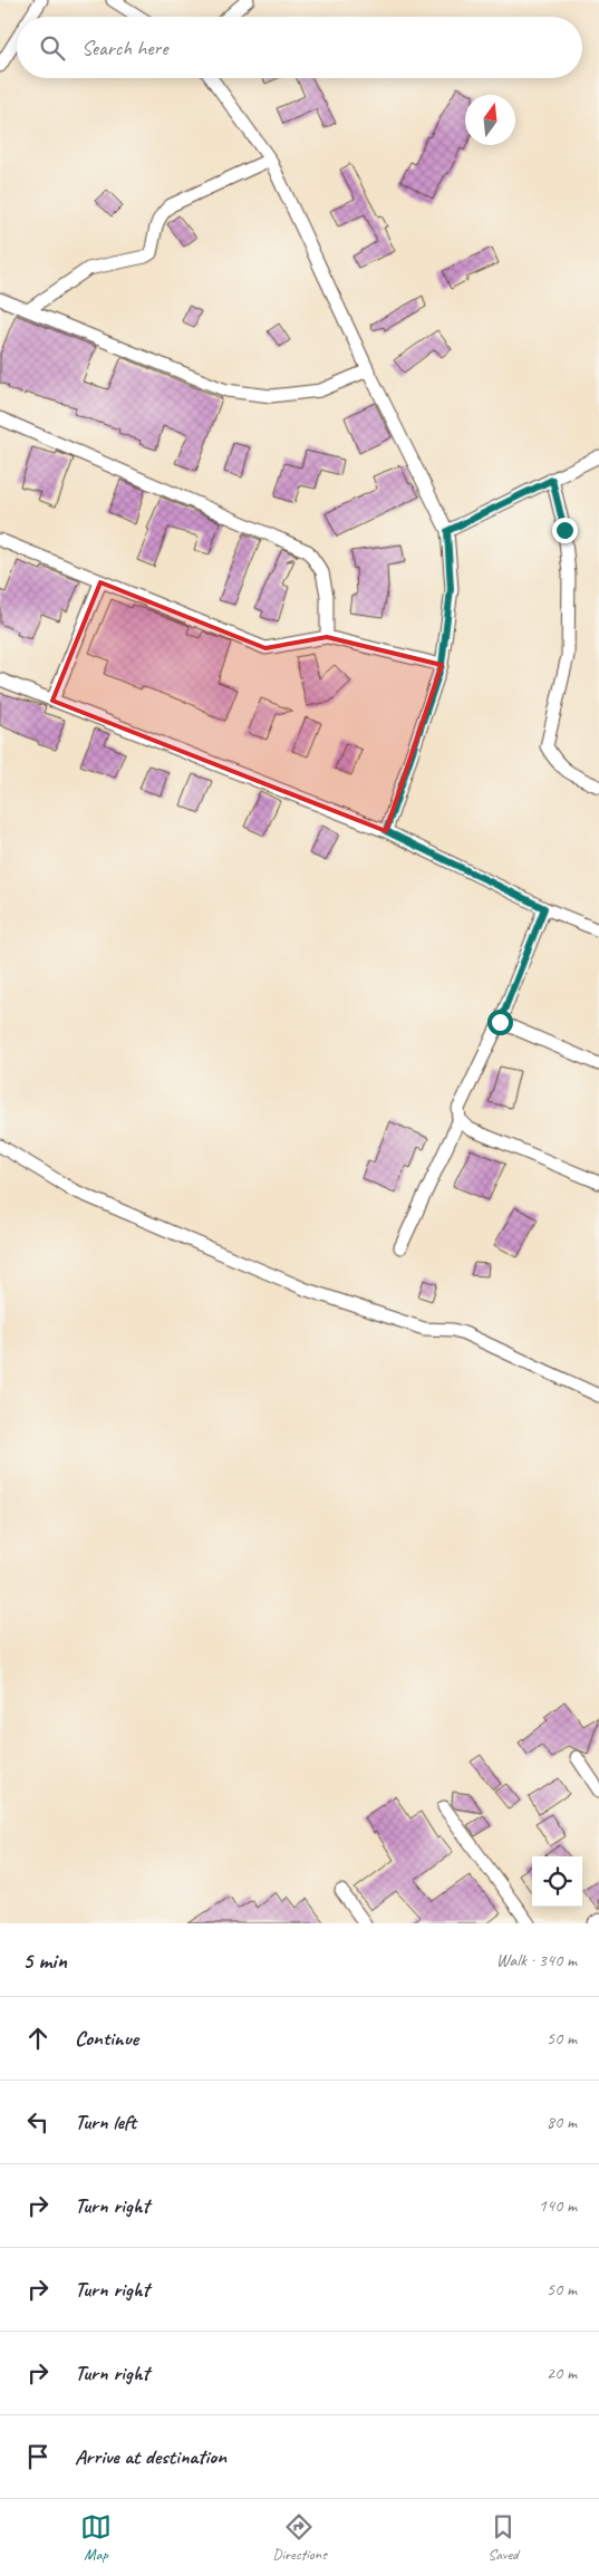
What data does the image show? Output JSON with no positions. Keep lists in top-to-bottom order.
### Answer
{
  "north": "top",
  "page": {
    "search": "Search here",
    "heading": ["5 min", "Walk · 340 m"],
    "list": [
      ["Continue", "50 m"],
      ["Turn left", "80 m"],
      ["Turn right", "140 m"],
      ["Turn right", "50 m"],
      ["Turn right", "20 m"],
      "Arrive at destination"
    ],
    "nav": ["Map", "Directions", "Saved"]
  }
}
